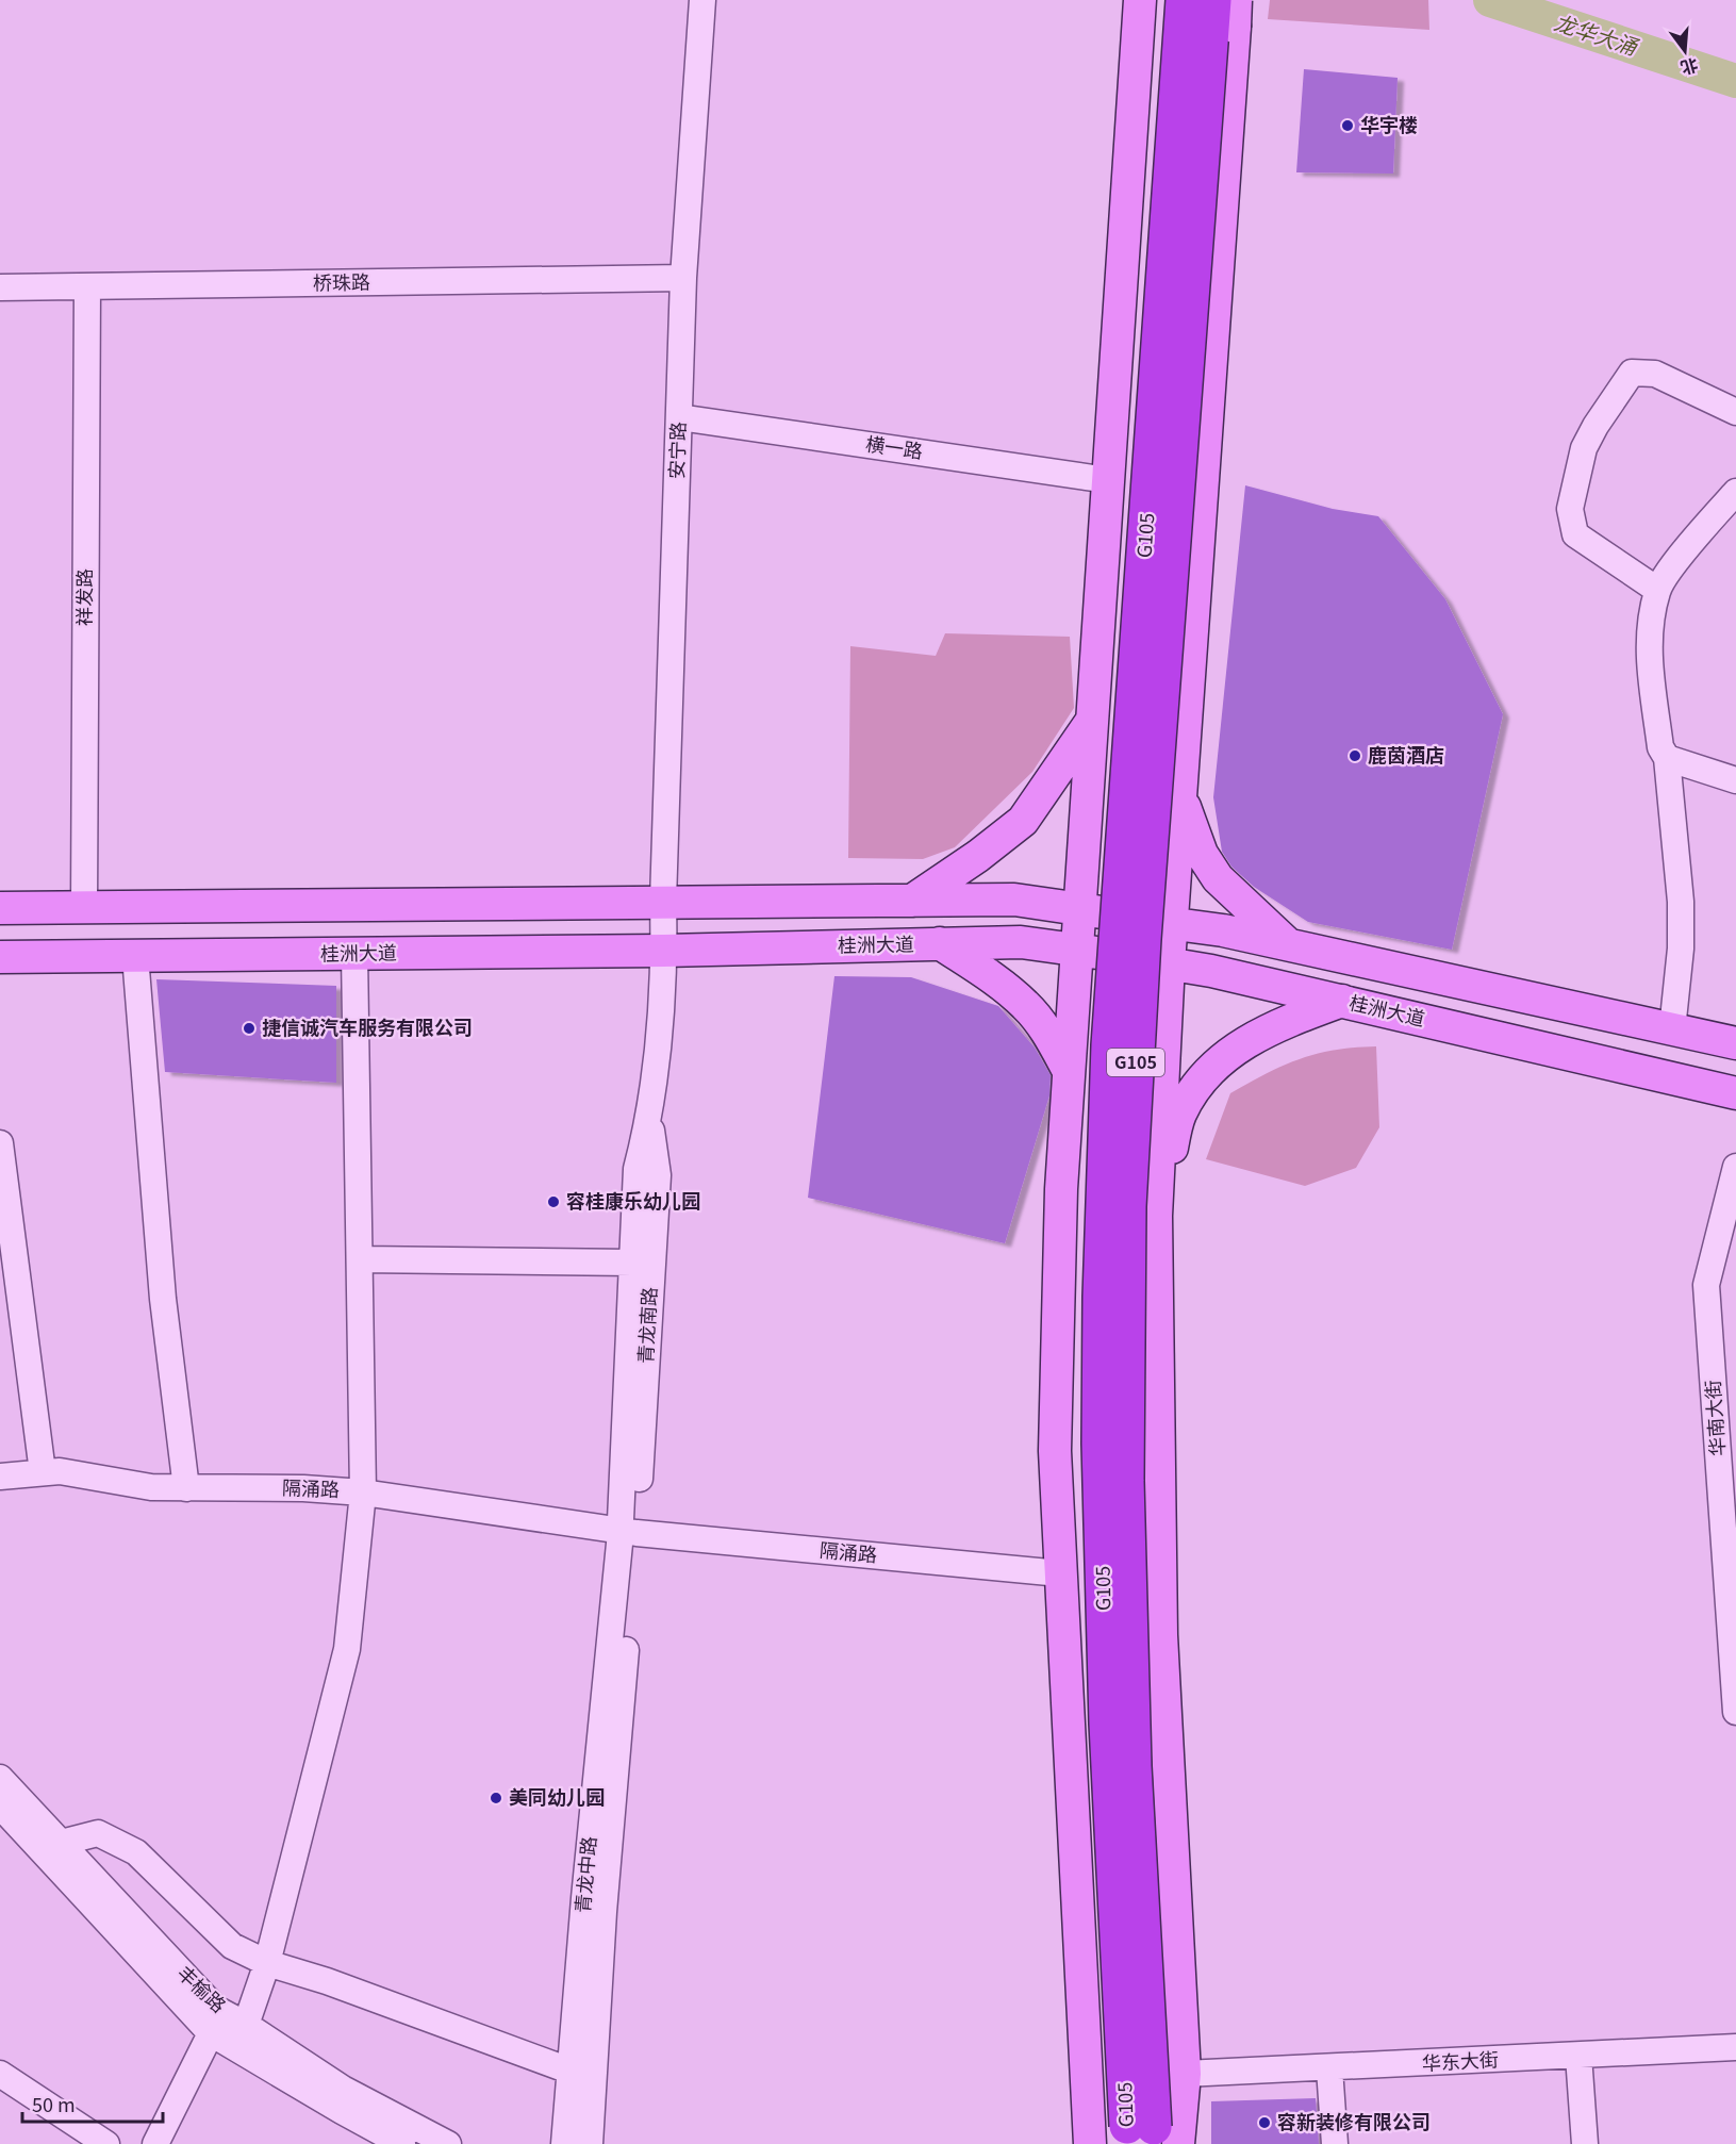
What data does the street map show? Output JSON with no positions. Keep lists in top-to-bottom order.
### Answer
{
  "streets": {
    "highway": ["G105"],
    "main road": ["桂洲大道"],
    "street": [
      "桥珠路",
      "横一路",
      "安宁路",
      "祥发路",
      "青龙南路",
      "华南大街",
      "隔涌路",
      "青龙中路",
      "丰榆路",
      "华东大街"
    ]
  },
  "crossings": [
    ["桥珠路", "安宁路"],
    ["桥珠路", "祥发路"],
    ["横一路", "安宁路"],
    ["安宁路", "青龙南路"],
    ["桂洲大道", "青龙南路"],
    ["青龙南路", "隔涌路"],
    ["青龙南路", "青龙中路"],
    ["隔涌路", "青龙中路"]
  ],
  "water": ["龙华大涌"],
  "places": [
    "华宇楼",
    "鹿茵酒店",
    "捷信诚汽车服务有限公司",
    "容桂康乐幼儿园",
    "美同幼儿园",
    "容新装修有限公司"
  ],
  "scale_bar": "50 m",
  "north": "bottom"
}
